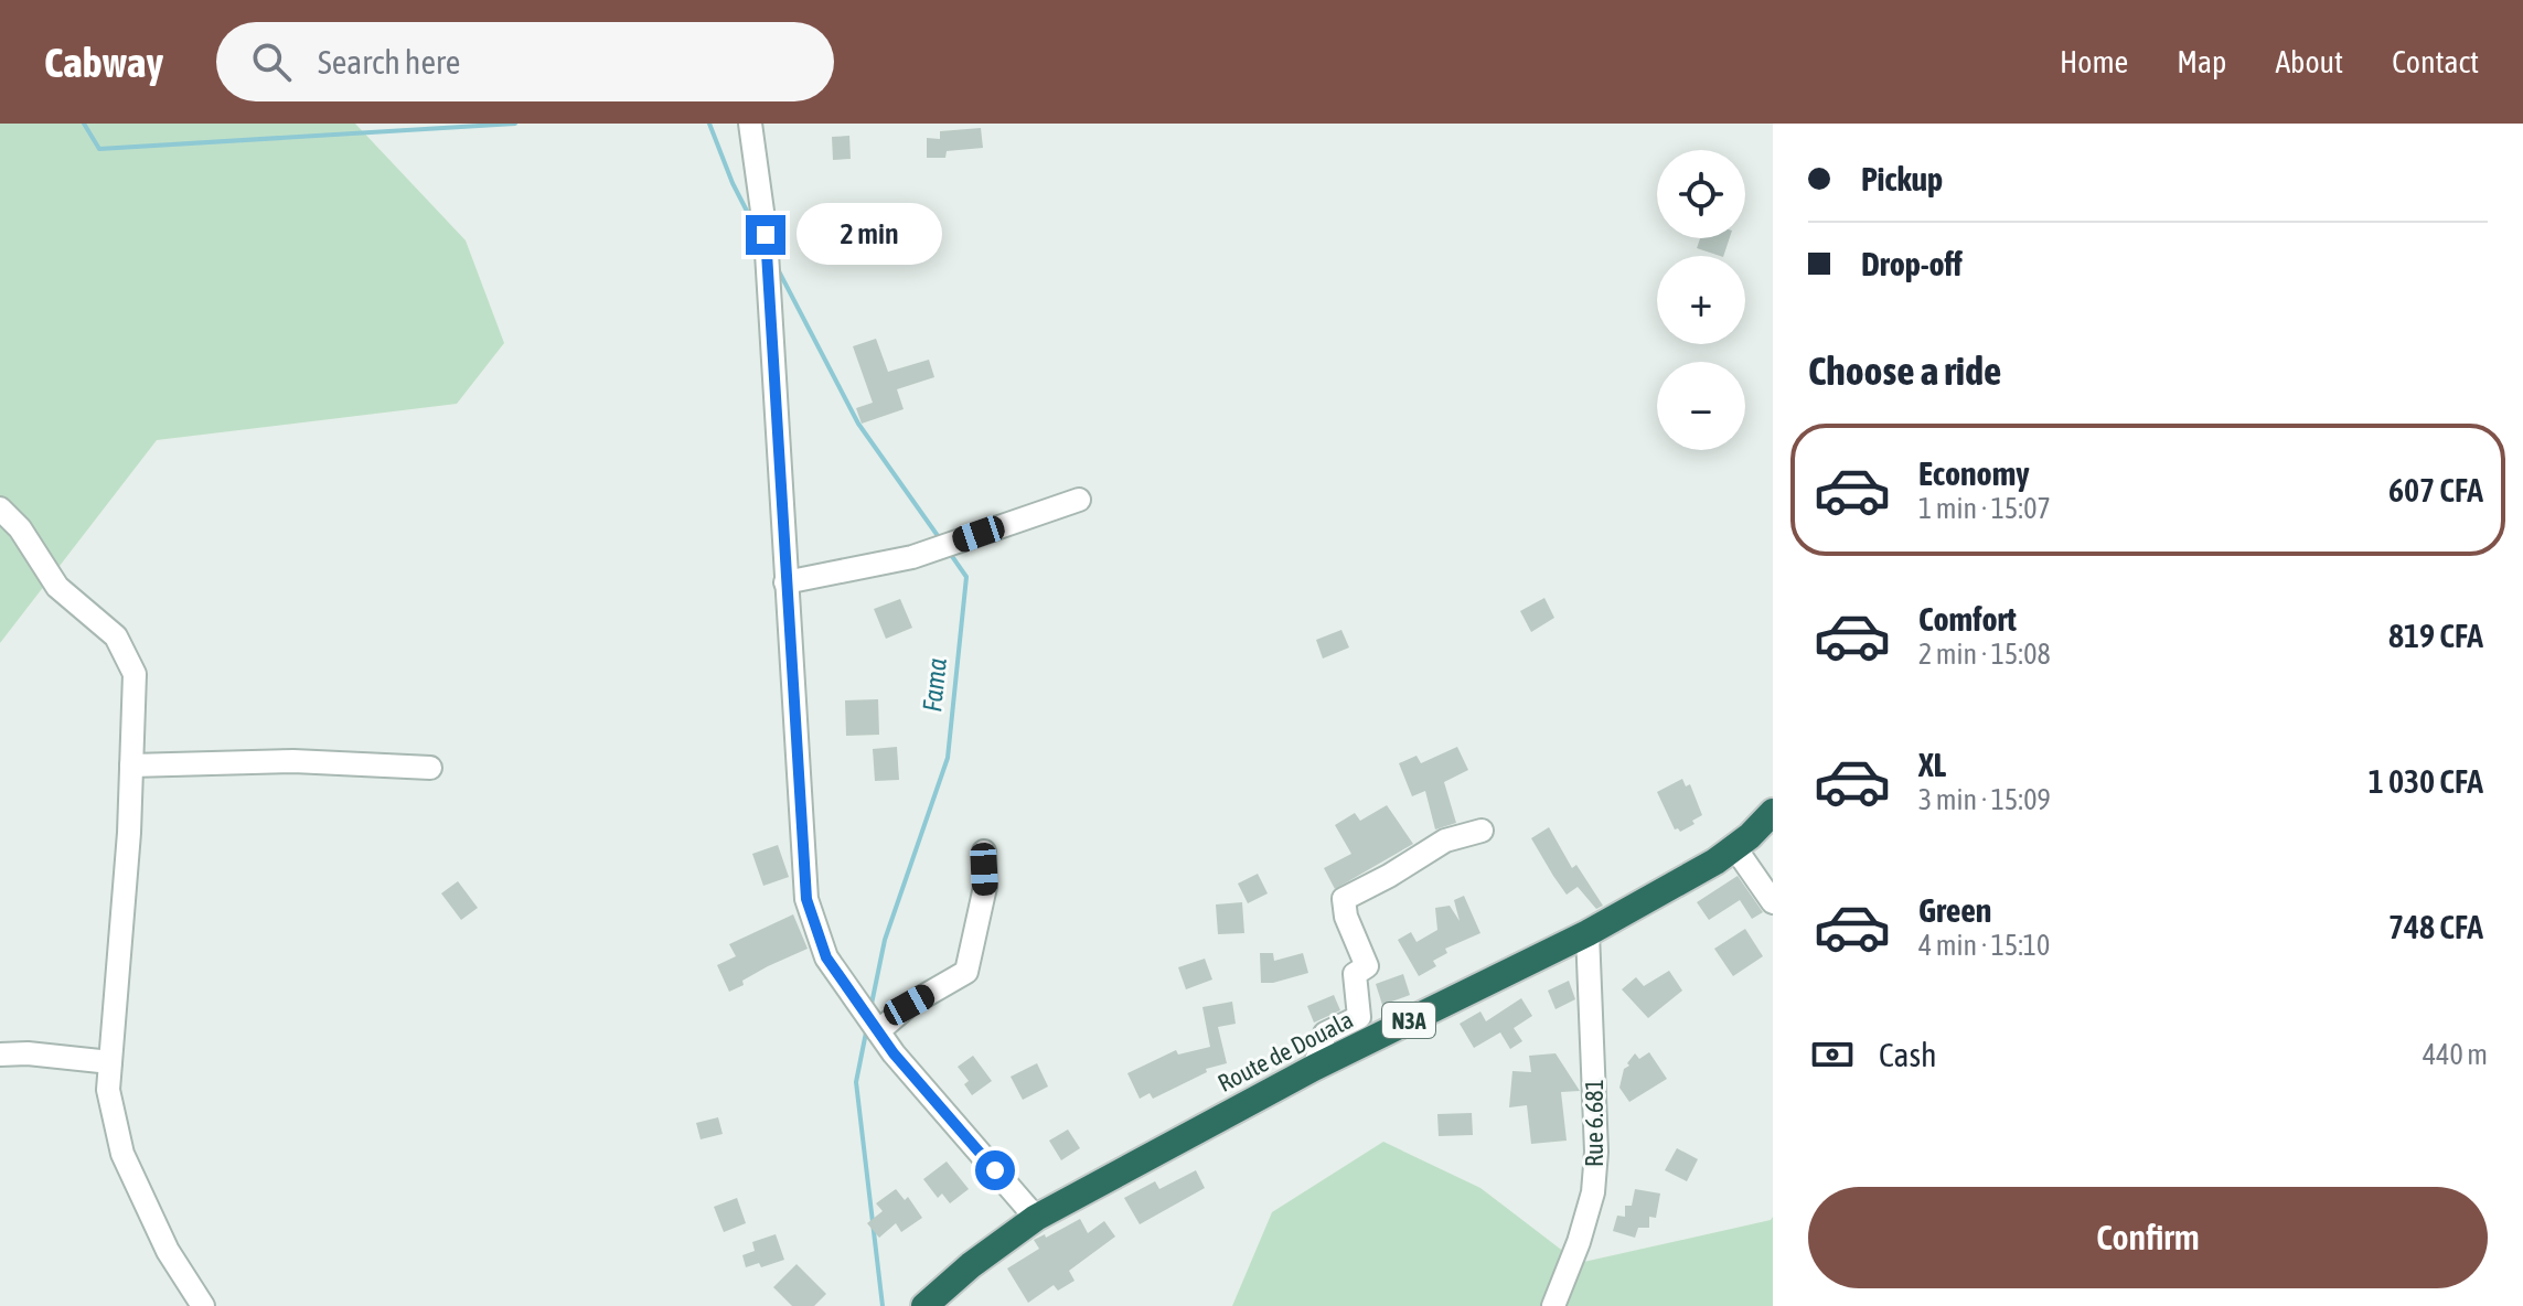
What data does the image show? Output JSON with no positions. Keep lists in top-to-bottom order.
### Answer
{
  "streets": {
    "highway": ["N3A", "Route de Douala"],
    "street": ["Rue 6.681"]
  },
  "crossings": [
    ["Route de Douala", "Rue 6.681"]
  ],
  "water": ["Fama"],
  "page": {
    "header": "Cabway",
    "search": "Search here",
    "nav": [
      "Home",
      "Map",
      "About",
      "Contact"
    ],
    "banner": ["Pickup", "Drop-off"],
    "map_buttons": ["+", "−"],
    "bubble": "2 min",
    "heading": "Choose a ride",
    "list": [
      {
        "name": "Economy",
        "note": "1 min · 15:07",
        "value": "607 CFA"
      },
      {
        "name": "Comfort",
        "note": "2 min · 15:08",
        "value": "819 CFA"
      },
      {
        "name": "XL",
        "note": "3 min · 15:09",
        "value": "1 030 CFA"
      },
      {
        "name": "Green",
        "note": "4 min · 15:10",
        "value": "748 CFA"
      }
    ],
    "pay": ["Cash", "440 m"],
    "buttons": "Confirm"
  }
}
